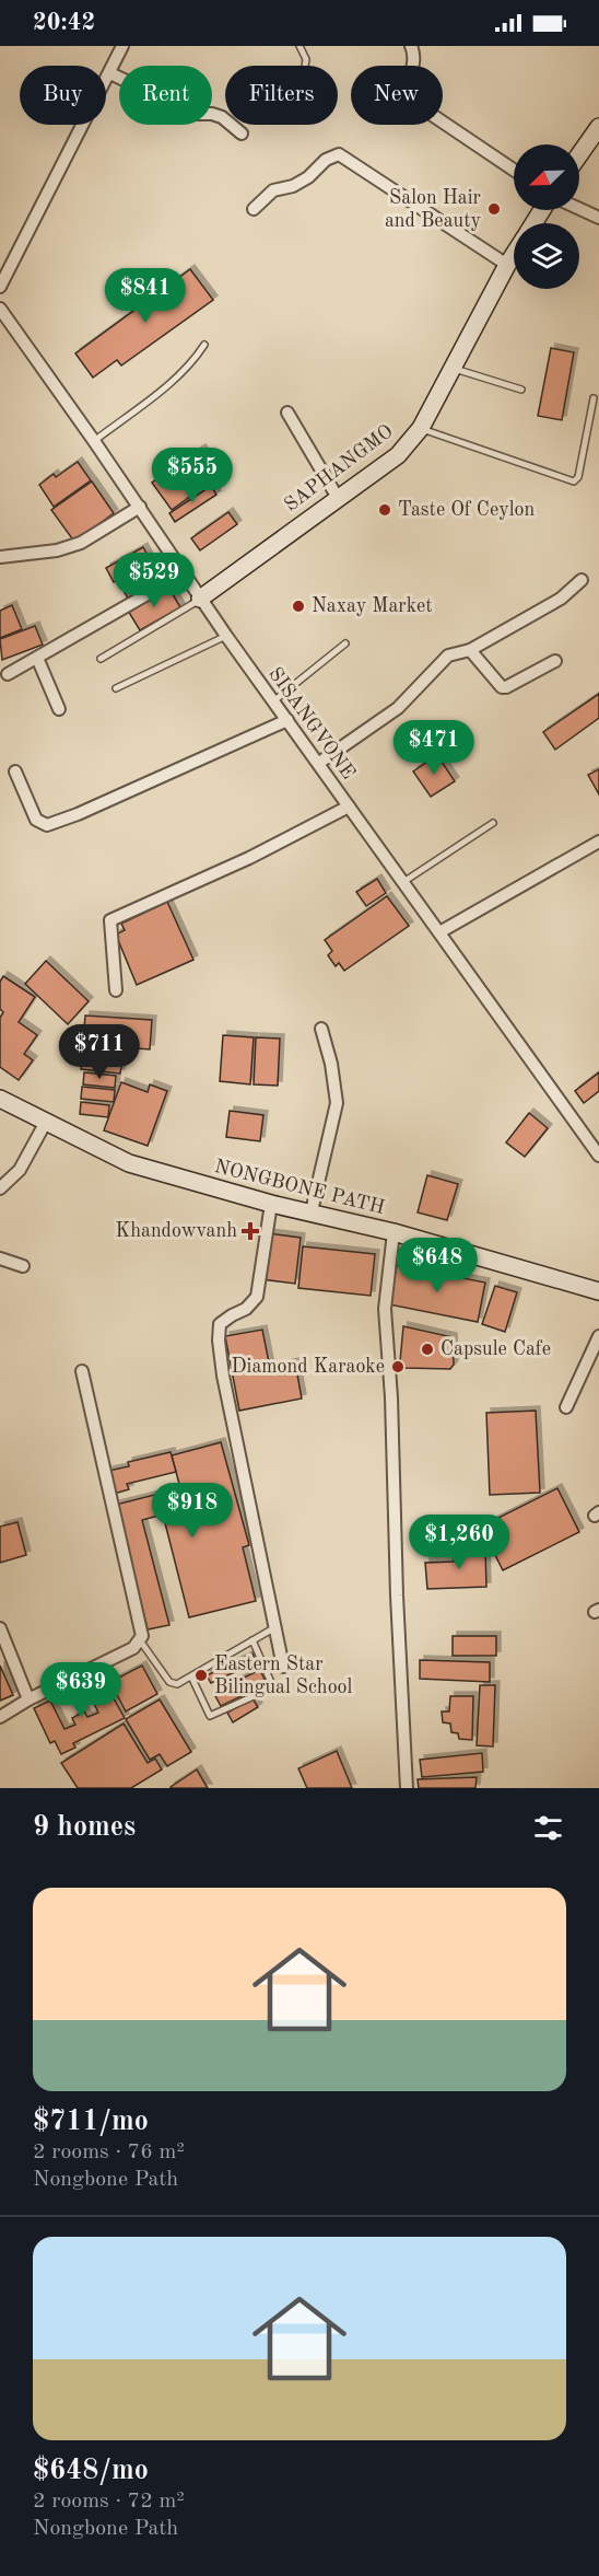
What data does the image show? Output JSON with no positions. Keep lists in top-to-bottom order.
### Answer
{
  "streets": {
    "street": ["SAPHANGMO", "SISANGVONE", "NONGBONE PATH"]
  },
  "crossings": [
    ["SAPHANGMO", "SISANGVONE"]
  ],
  "places": {
    "other": [
      "Salon Hair and Beauty",
      "Taste Of Ceylon",
      "Naxay Market",
      "Capsule Cafe",
      "Diamond Karaoke",
      "Eastern Star Bilingual School"
    ],
    "health": ["Khandowvanh"]
  },
  "north": "bottom left",
  "page": {
    "status": "20:42",
    "chip": [
      "Buy",
      "Rent",
      "Filters",
      "New"
    ],
    "price": [
      "$841",
      "$555",
      "$529",
      "$471",
      "$711",
      "$648",
      "$918",
      "$1,260",
      "$639"
    ],
    "heading": "9 homes",
    "list": [
      {
        "name": "$711/mo",
        "note": "2 rooms · 76 m² · Nongbone Path"
      },
      {
        "name": "$648/mo",
        "note": "2 rooms · 72 m² · Nongbone Path"
      }
    ]
  }
}
